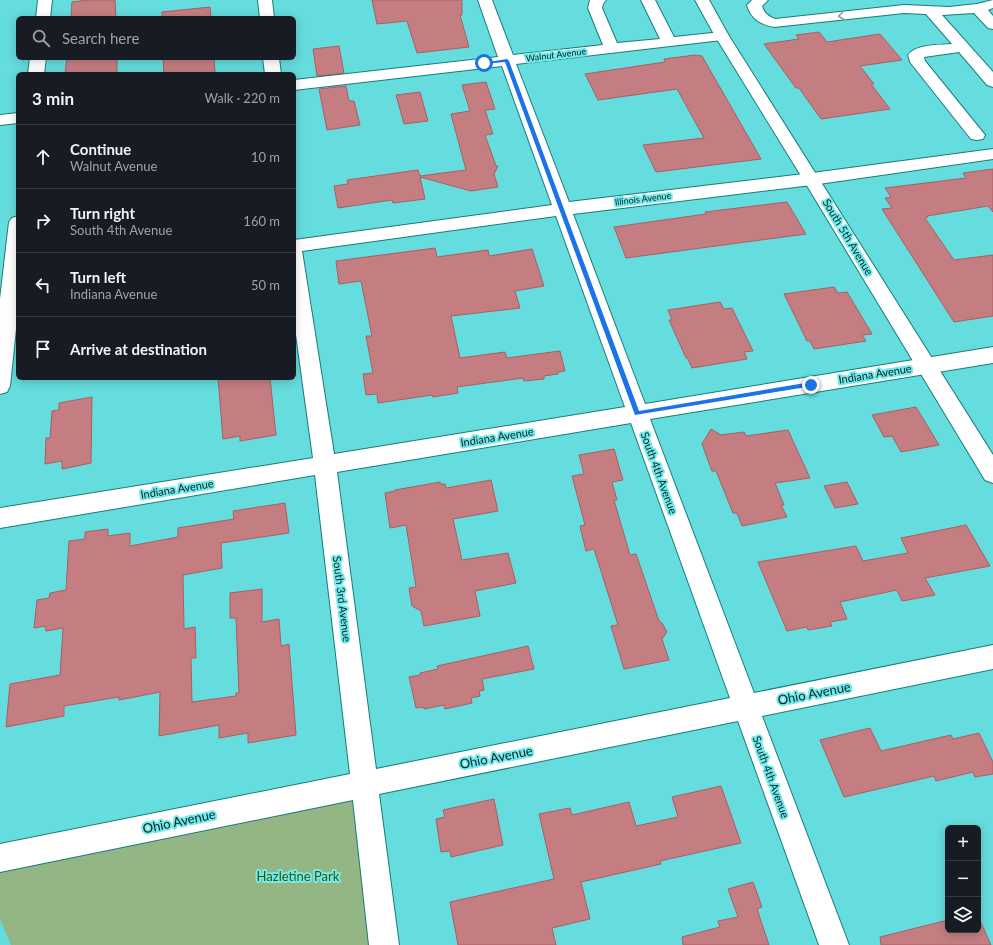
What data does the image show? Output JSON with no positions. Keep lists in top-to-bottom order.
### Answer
{
  "streets": {
    "street": [
      "Walnut Avenue",
      "Illinois Avenue",
      "South 5th Avenue",
      "Indiana Avenue",
      "South 4th Avenue",
      "South 3rd Avenue",
      "Ohio Avenue"
    ]
  },
  "crossings": [
    ["Walnut Avenue", "South 5th Avenue"],
    ["Walnut Avenue", "South 4th Avenue"],
    ["Illinois Avenue", "South 5th Avenue"],
    ["Illinois Avenue", "South 4th Avenue"],
    ["South 5th Avenue", "Indiana Avenue"],
    ["Indiana Avenue", "South 4th Avenue"],
    ["Indiana Avenue", "South 3rd Avenue"],
    ["South 4th Avenue", "Ohio Avenue"],
    ["South 3rd Avenue", "Ohio Avenue"]
  ],
  "parks": ["Hazletine Park"],
  "page": {
    "search": "Search here",
    "heading": ["3 min", "Walk · 220 m"],
    "list": [
      ["Continue", "Walnut Avenue", "10 m"],
      ["Turn right", "South 4th Avenue", "160 m"],
      ["Turn left", "Indiana Avenue", "50 m"],
      "Arrive at destination"
    ],
    "map_buttons": ["+", "−"]
  }
}
